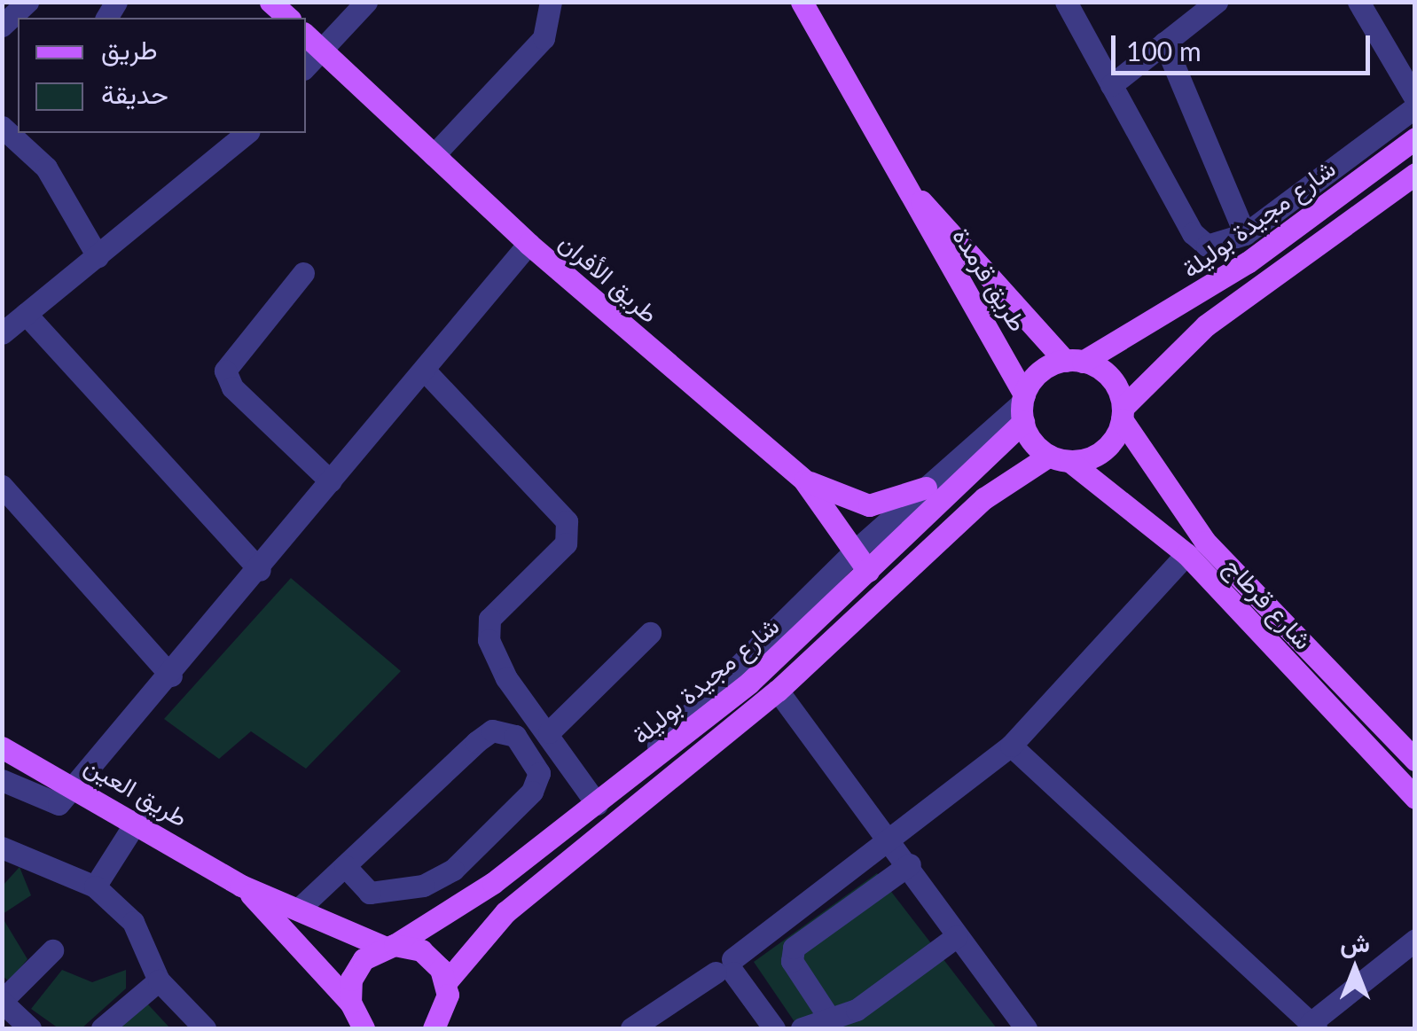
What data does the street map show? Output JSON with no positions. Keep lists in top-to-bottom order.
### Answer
{
  "streets": {
    "main road": [
      "شارع مجيدة بوليلة",
      "طريق الأفران",
      "طريق قرمدة",
      "شارع قرطاج",
      "طريق العين"
    ]
  },
  "crossings": [
    ["شارع مجيدة بوليلة", "طريق الأفران"],
    ["شارع مجيدة بوليلة", "طريق قرمدة"],
    ["شارع مجيدة بوليلة", "شارع قرطاج"],
    ["شارع مجيدة بوليلة", "طريق العين"],
    ["طريق قرمدة", "شارع قرطاج"]
  ],
  "legend": ["طريق", "حديقة"],
  "scale_bar": "100 m",
  "north": "top"
}
